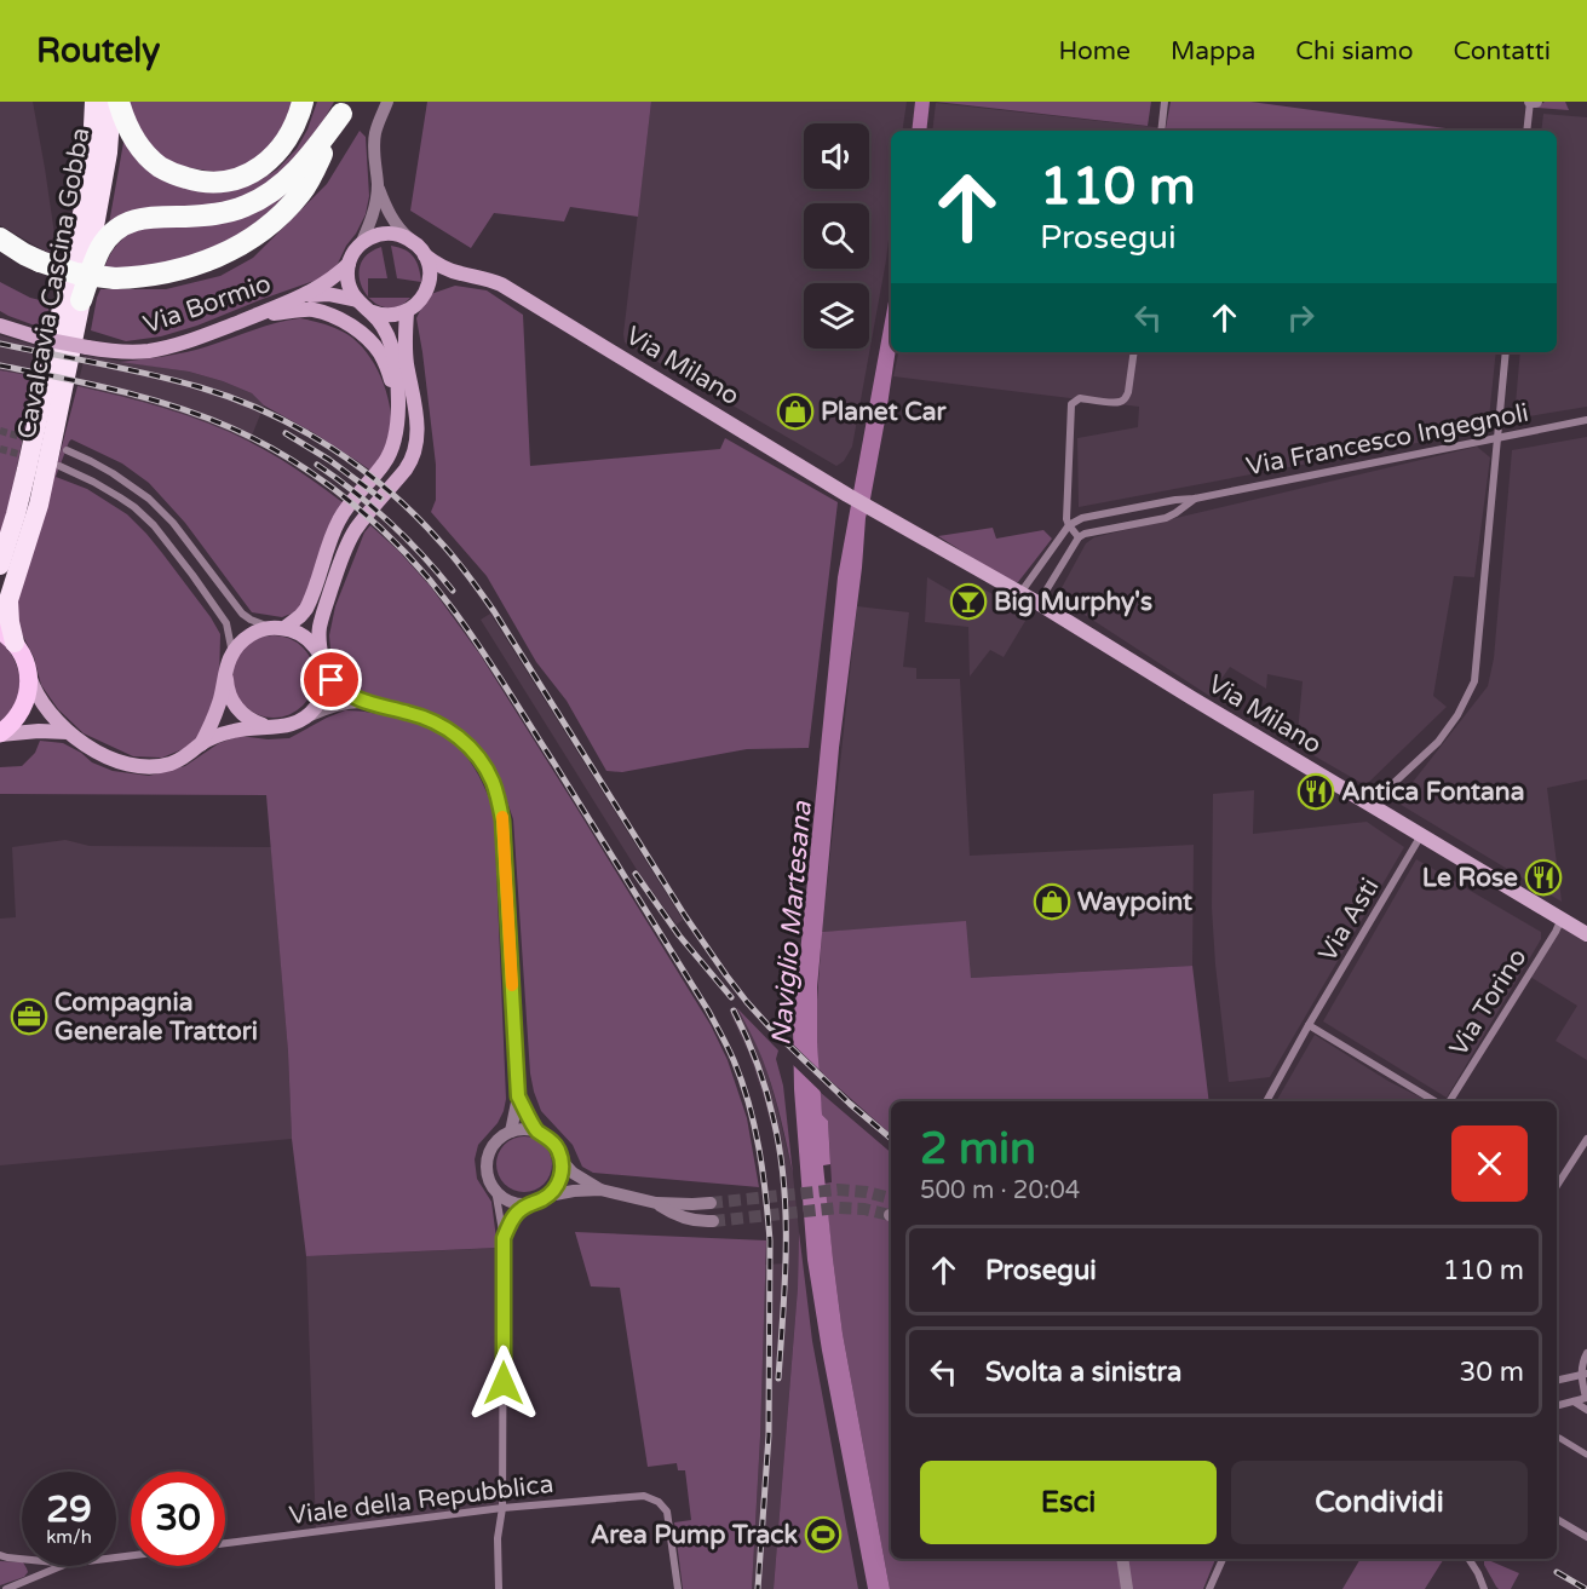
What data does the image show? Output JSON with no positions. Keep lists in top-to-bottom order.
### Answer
{
  "streets": {
    "highway": ["Cavalcavia Cascina Gobba"],
    "main road": ["Via Bormio", "Via Milano"],
    "street": [
      "Via Francesco Ingegnoli",
      "Via Asti",
      "Via Torino",
      "Viale della Repubblica"
    ]
  },
  "crossings": [
    ["Via Bormio", "Via Milano"],
    ["Via Milano", "Via Asti"],
    ["Via Milano", "Via Torino"]
  ],
  "water": ["Naviglio Martesana"],
  "places": {
    "shop": ["Planet Car", "Waypoint"],
    "bar": ["Big Murphy's"],
    "restaurant": ["Antica Fontana", "Le Rose"],
    "office": ["Compagnia Generale Trattori"],
    "sports": ["Area Pump Track"]
  },
  "page": {
    "header": "Routely",
    "nav": [
      "Home",
      "Mappa",
      "Chi siamo",
      "Contatti"
    ],
    "turn": ["110 m", "Prosegui"],
    "heading": ["2 min", "500 m · 20:04"],
    "list": [
      {
        "name": "Prosegui",
        "value": "110 m"
      },
      {
        "name": "Svolta a sinistra",
        "value": "30 m"
      }
    ],
    "buttons": ["Esci", "Condividi"],
    "speed": "29 km/h",
    "limit": "30"
  }
}
